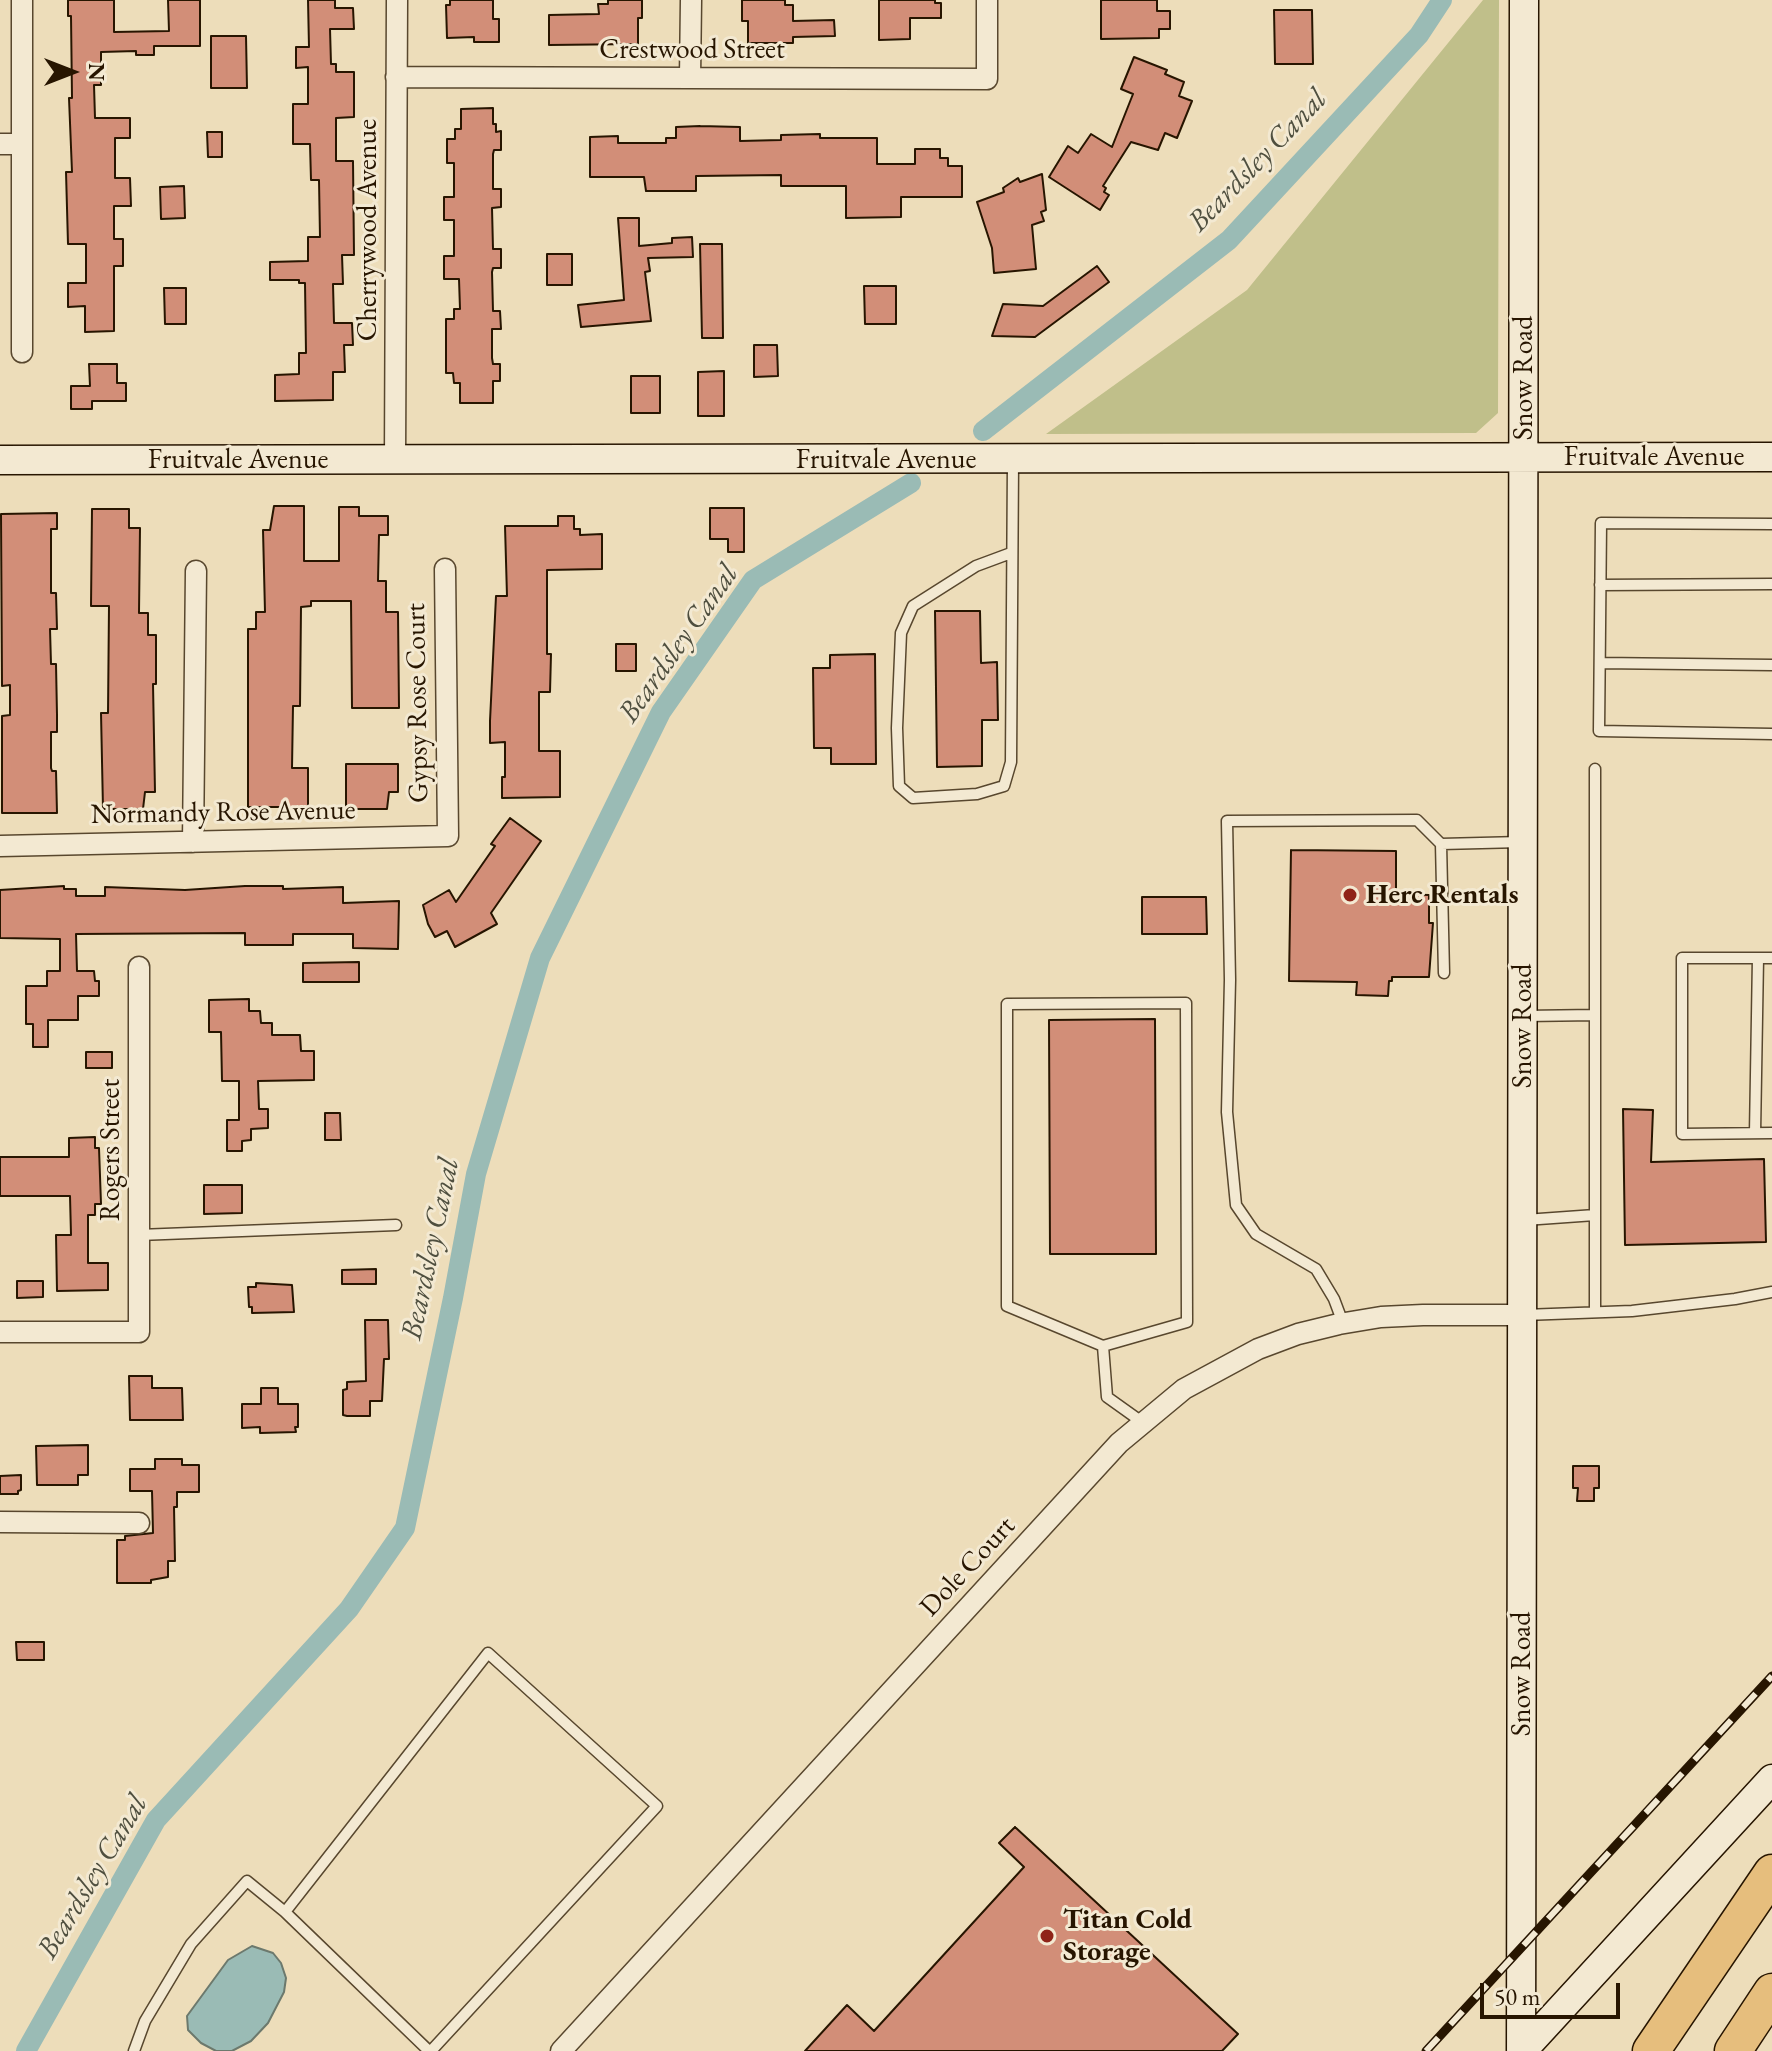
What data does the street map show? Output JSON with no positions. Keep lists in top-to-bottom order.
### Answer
{
  "streets": {
    "main road": ["Snow Road", "Fruitvale Avenue"],
    "street": [
      "Crestwood Street",
      "Cherrywood Avenue",
      "Gypsy Rose Court",
      "Normandy Rose Avenue",
      "Rogers Street",
      "Dole Court"
    ]
  },
  "crossings": [
    ["Crestwood Street", "Cherrywood Avenue"],
    ["Cherrywood Avenue", "Fruitvale Avenue"],
    ["Snow Road", "Fruitvale Avenue"],
    ["Snow Road", "Dole Court"],
    ["Gypsy Rose Court", "Normandy Rose Avenue"]
  ],
  "water": ["Beardsley Canal"],
  "places": ["Herc Rentals", "Titan Cold Storage"],
  "scale_bar": "50 m",
  "north": "right"
}
